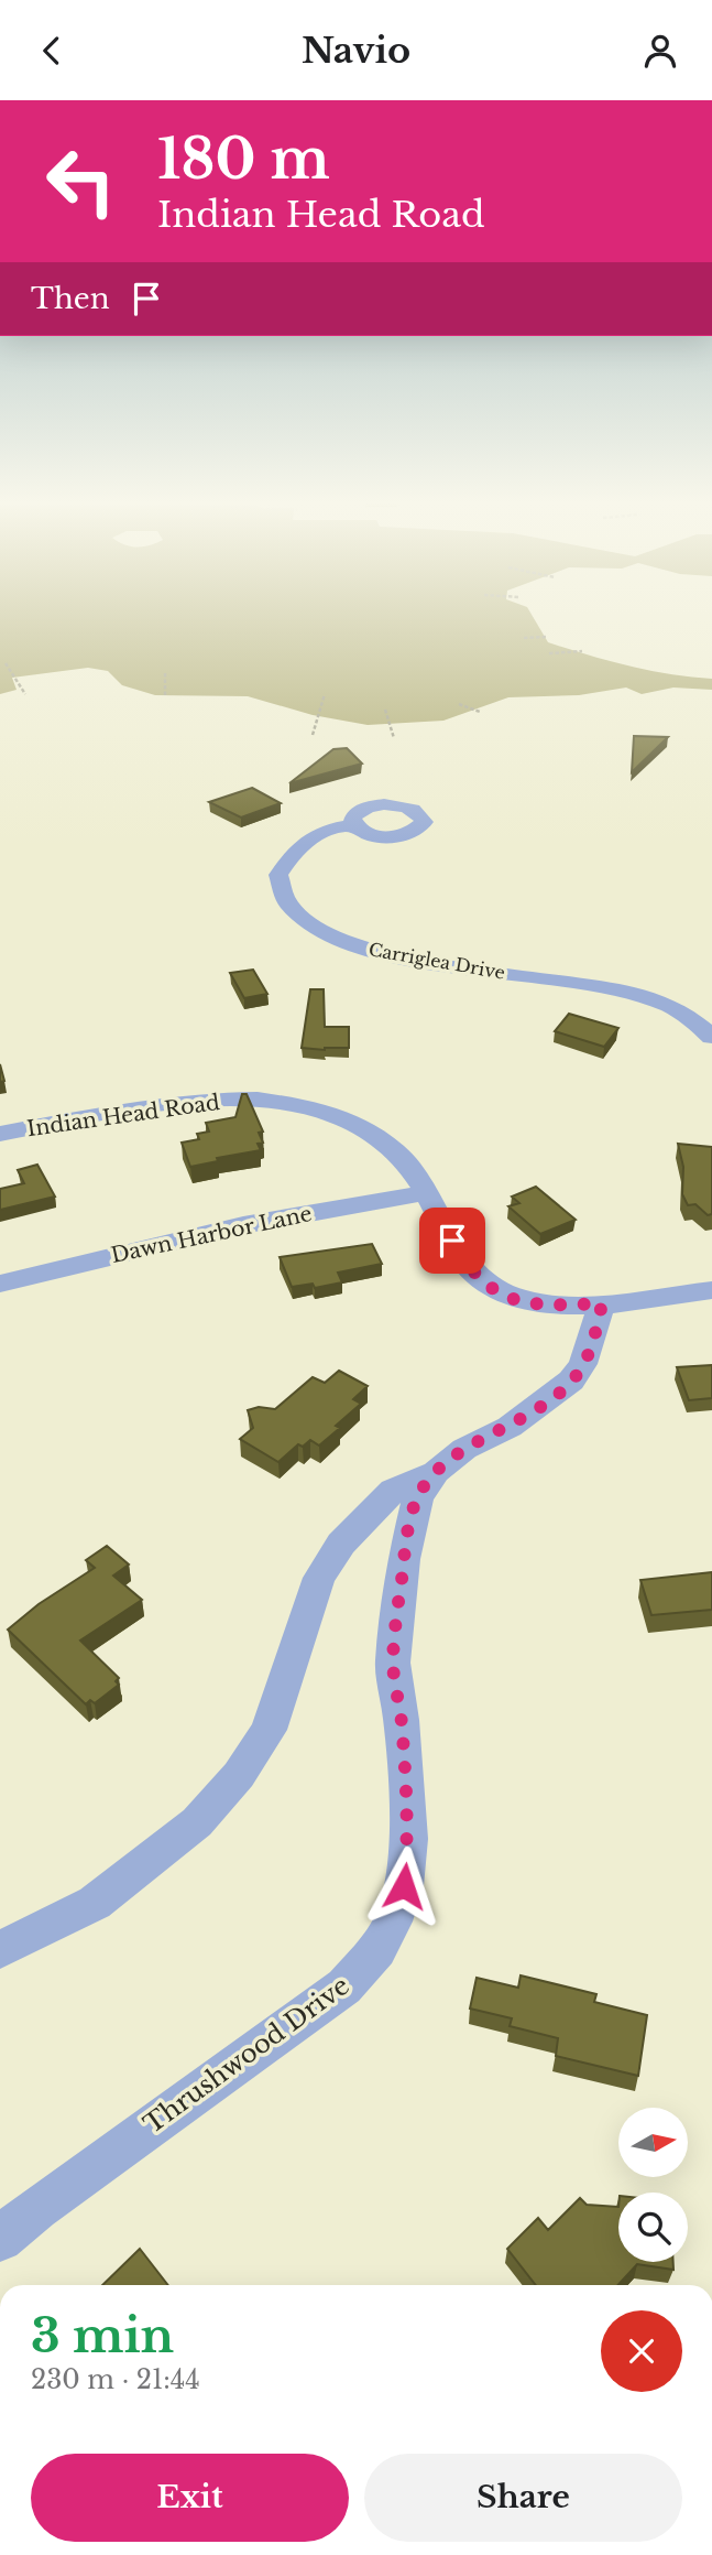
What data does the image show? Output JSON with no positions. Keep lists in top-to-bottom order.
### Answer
{
  "streets": {
    "street": [
      "Carriglea Drive",
      "Indian Head Road",
      "Dawn Harbor Lane",
      "Thrushwood Drive"
    ]
  },
  "crossings": [
    ["Indian Head Road", "Dawn Harbor Lane"],
    ["Indian Head Road", "Thrushwood Drive"]
  ],
  "north": "right",
  "page": {
    "header": "Navio",
    "turn": ["180 m", "Indian Head Road"],
    "then": "Then",
    "heading": ["3 min", "230 m · 21:44"],
    "buttons": ["Exit", "Share"]
  }
}
